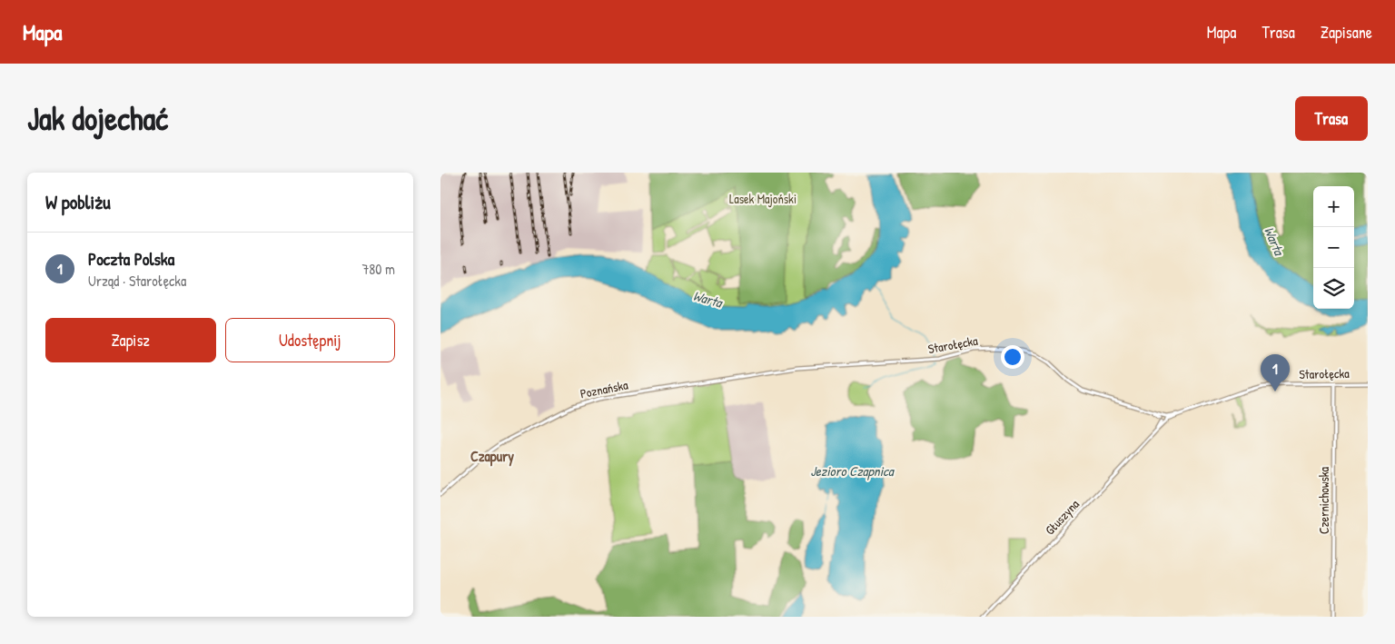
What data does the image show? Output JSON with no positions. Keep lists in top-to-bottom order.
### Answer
{
  "streets": {
    "street": [
      "Starołęcka",
      "Poznańska",
      "Czernichowska",
      "Głuszyna"
    ]
  },
  "crossings": [
    ["Starołęcka", "Poznańska"],
    ["Starołęcka", "Czernichowska"],
    ["Starołęcka", "Głuszyna"]
  ],
  "districts": ["Czapury"],
  "water": ["Warta", "Jezioro Czapnica"],
  "parks": ["Lasek Majoński"],
  "page": {
    "header": "Mapa",
    "nav": ["Mapa", "Trasa", "Zapisane"],
    "buttons": [
      "Trasa",
      ["Zapisz", "Udostępnij"]
    ],
    "title": "Jak dojechać",
    "heading": "W pobliżu",
    "map_buttons": ["+", "−"],
    "list": [
      {
        "mark": "1",
        "name": "Poczta Polska",
        "note": "Urząd · Starołęcka",
        "value": "780 m"
      }
    ],
    "pins": "1"
  }
}
